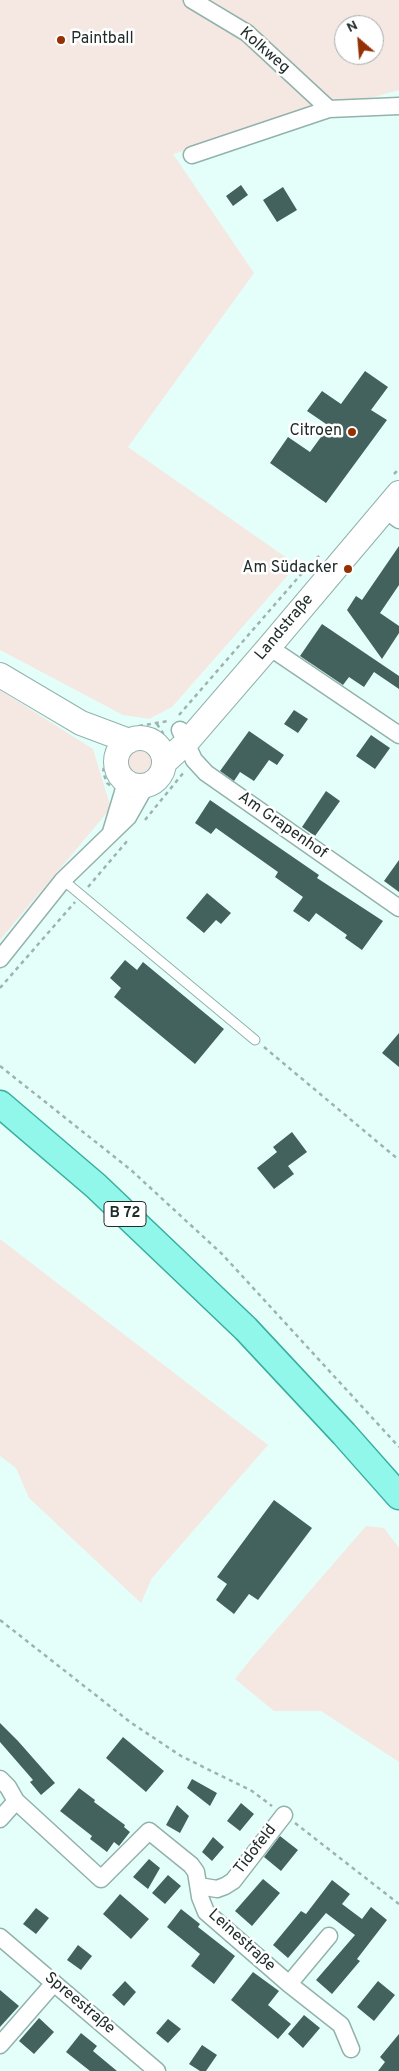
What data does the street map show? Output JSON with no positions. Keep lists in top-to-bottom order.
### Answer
{
  "streets": {
    "main road": ["B 72"],
    "street": [
      "Kolkweg",
      "Landstraße",
      "Am Grapenhof",
      "Tidofeld",
      "Leinestraße",
      "Spreestraße"
    ]
  },
  "crossings": [
    ["Landstraße", "Am Grapenhof"],
    ["Tidofeld", "Leinestraße"]
  ],
  "places": ["Paintball", "Citroen", "Am Südacker"],
  "north": "top left"
}
